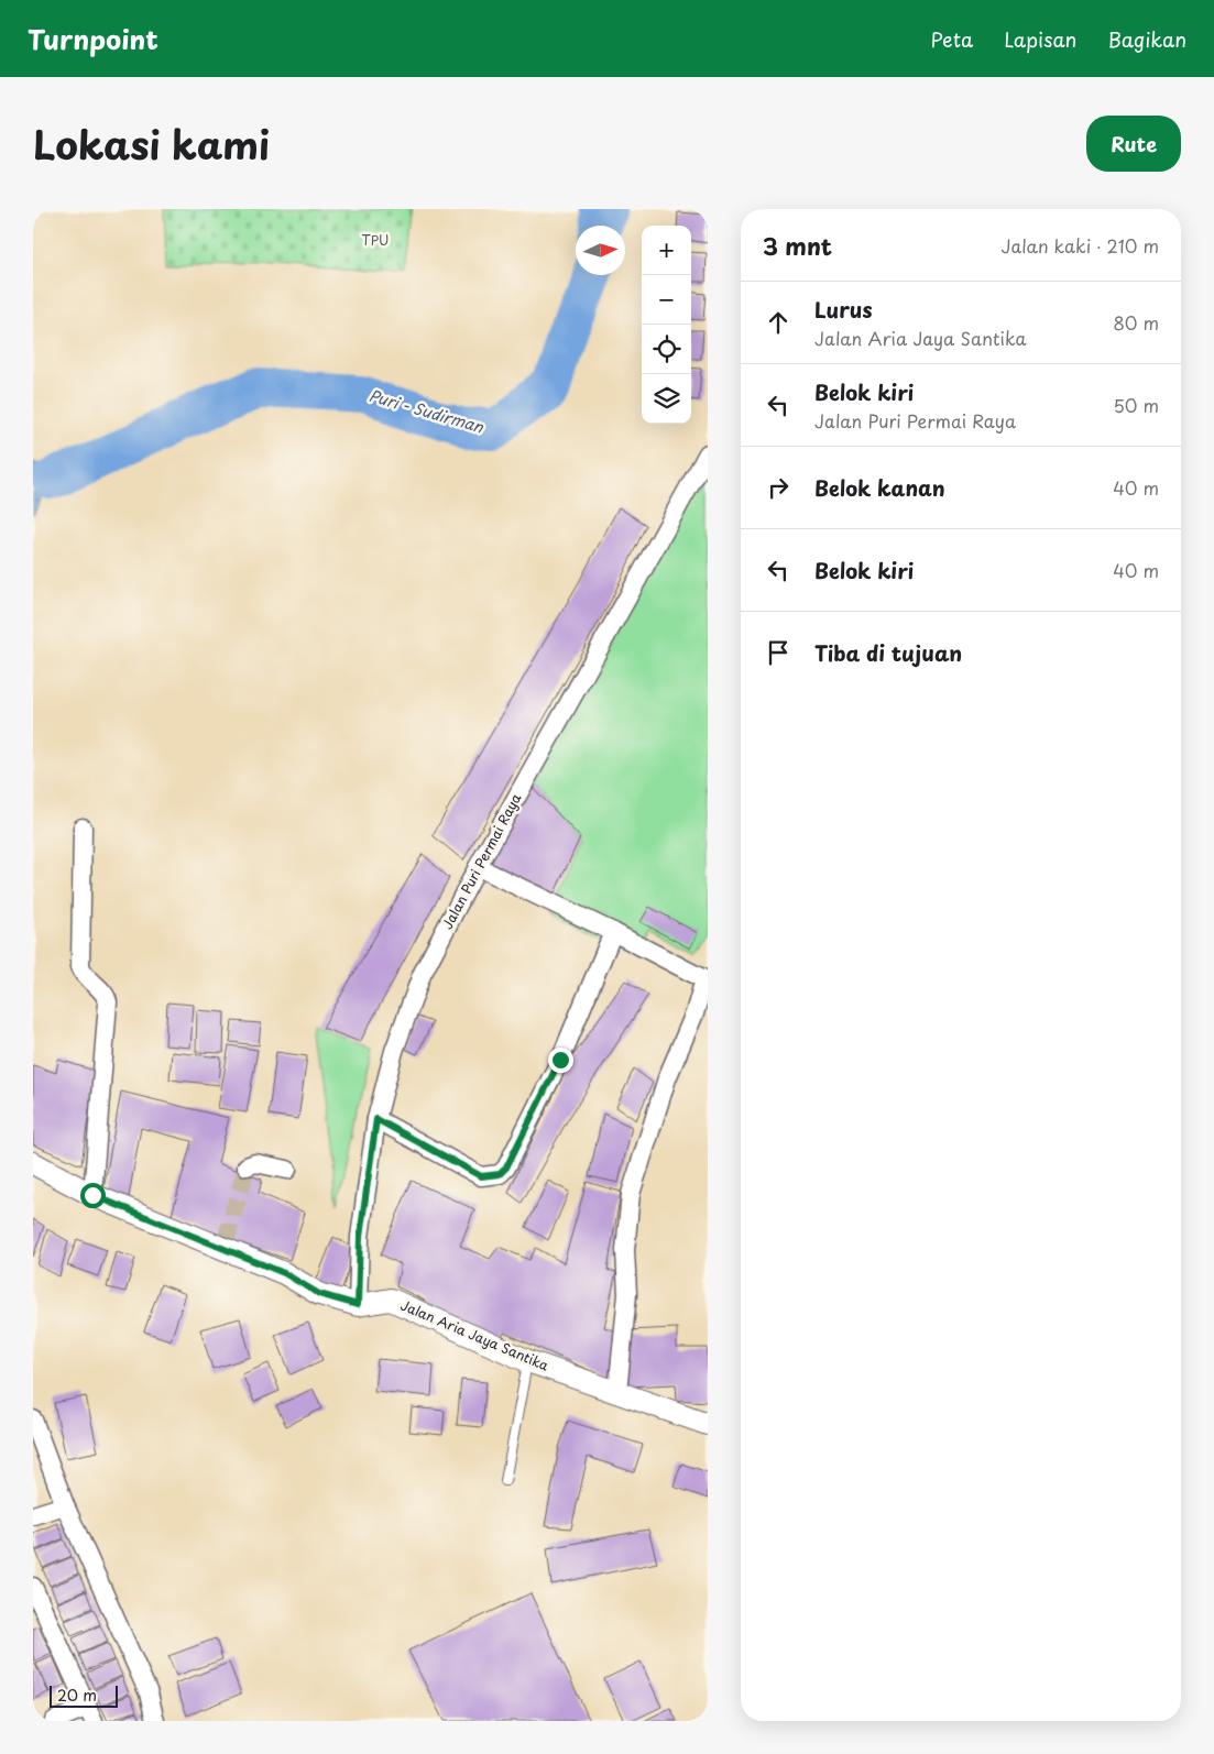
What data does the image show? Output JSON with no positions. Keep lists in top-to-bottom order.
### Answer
{
  "streets": {
    "street": ["Jalan Puri Permai Raya", "Jalan Aria Jaya Santika"]
  },
  "crossings": [
    ["Jalan Puri Permai Raya", "Jalan Aria Jaya Santika"]
  ],
  "water": ["Puri - Sudirman"],
  "parks": ["TPU"],
  "scale_bar": "20 m",
  "north": "right",
  "page": {
    "header": "Turnpoint",
    "nav": ["Peta", "Lapisan", "Bagikan"],
    "title": "Lokasi kami",
    "buttons": "Rute",
    "heading": ["3 mnt", "Jalan kaki · 210 m"],
    "map_buttons": ["+", "−"],
    "list": [
      ["Lurus", "Jalan Aria Jaya Santika", "80 m"],
      ["Belok kiri", "Jalan Puri Permai Raya", "50 m"],
      ["Belok kanan", "40 m"],
      ["Belok kiri", "40 m"],
      "Tiba di tujuan"
    ],
    "scale": "20 m"
  }
}
